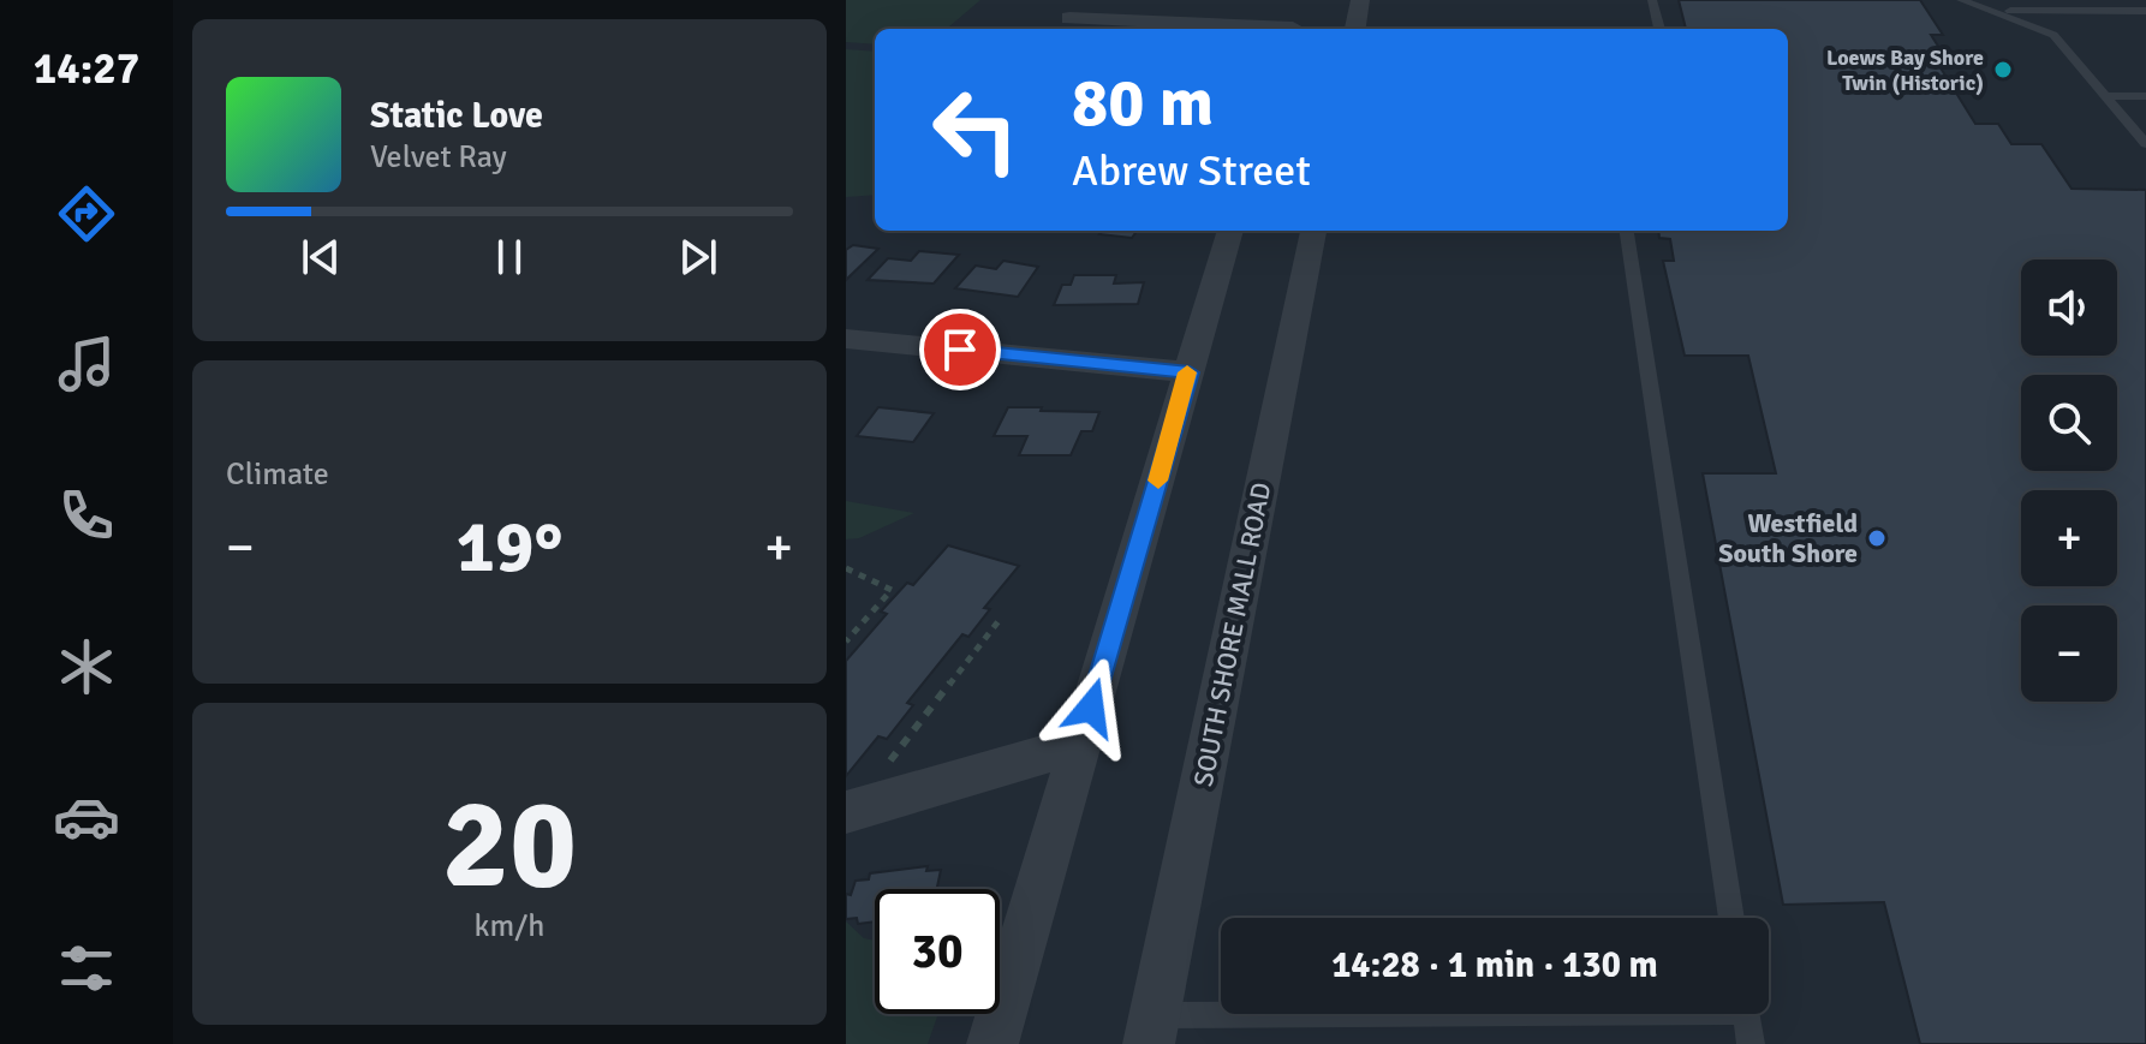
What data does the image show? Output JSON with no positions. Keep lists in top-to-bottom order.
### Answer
{
  "streets": {
    "street": ["SOUTH SHORE MALL ROAD"]
  },
  "places": ["Loews Bay Shore Twin (Historic)", "Westfield South Shore"],
  "page": {
    "tabs": "14:27",
    "turn": ["80 m", "Abrew Street"],
    "song": ["Static Love", "Velvet Ray"],
    "map_buttons": ["+", "−"],
    "tile": [
      "Climate",
      ["20", "km/h"]
    ],
    "heat": ["−", "19°", "+"],
    "limit": "30",
    "trip": "14:28 · 1 min · 130 m"
  }
}
